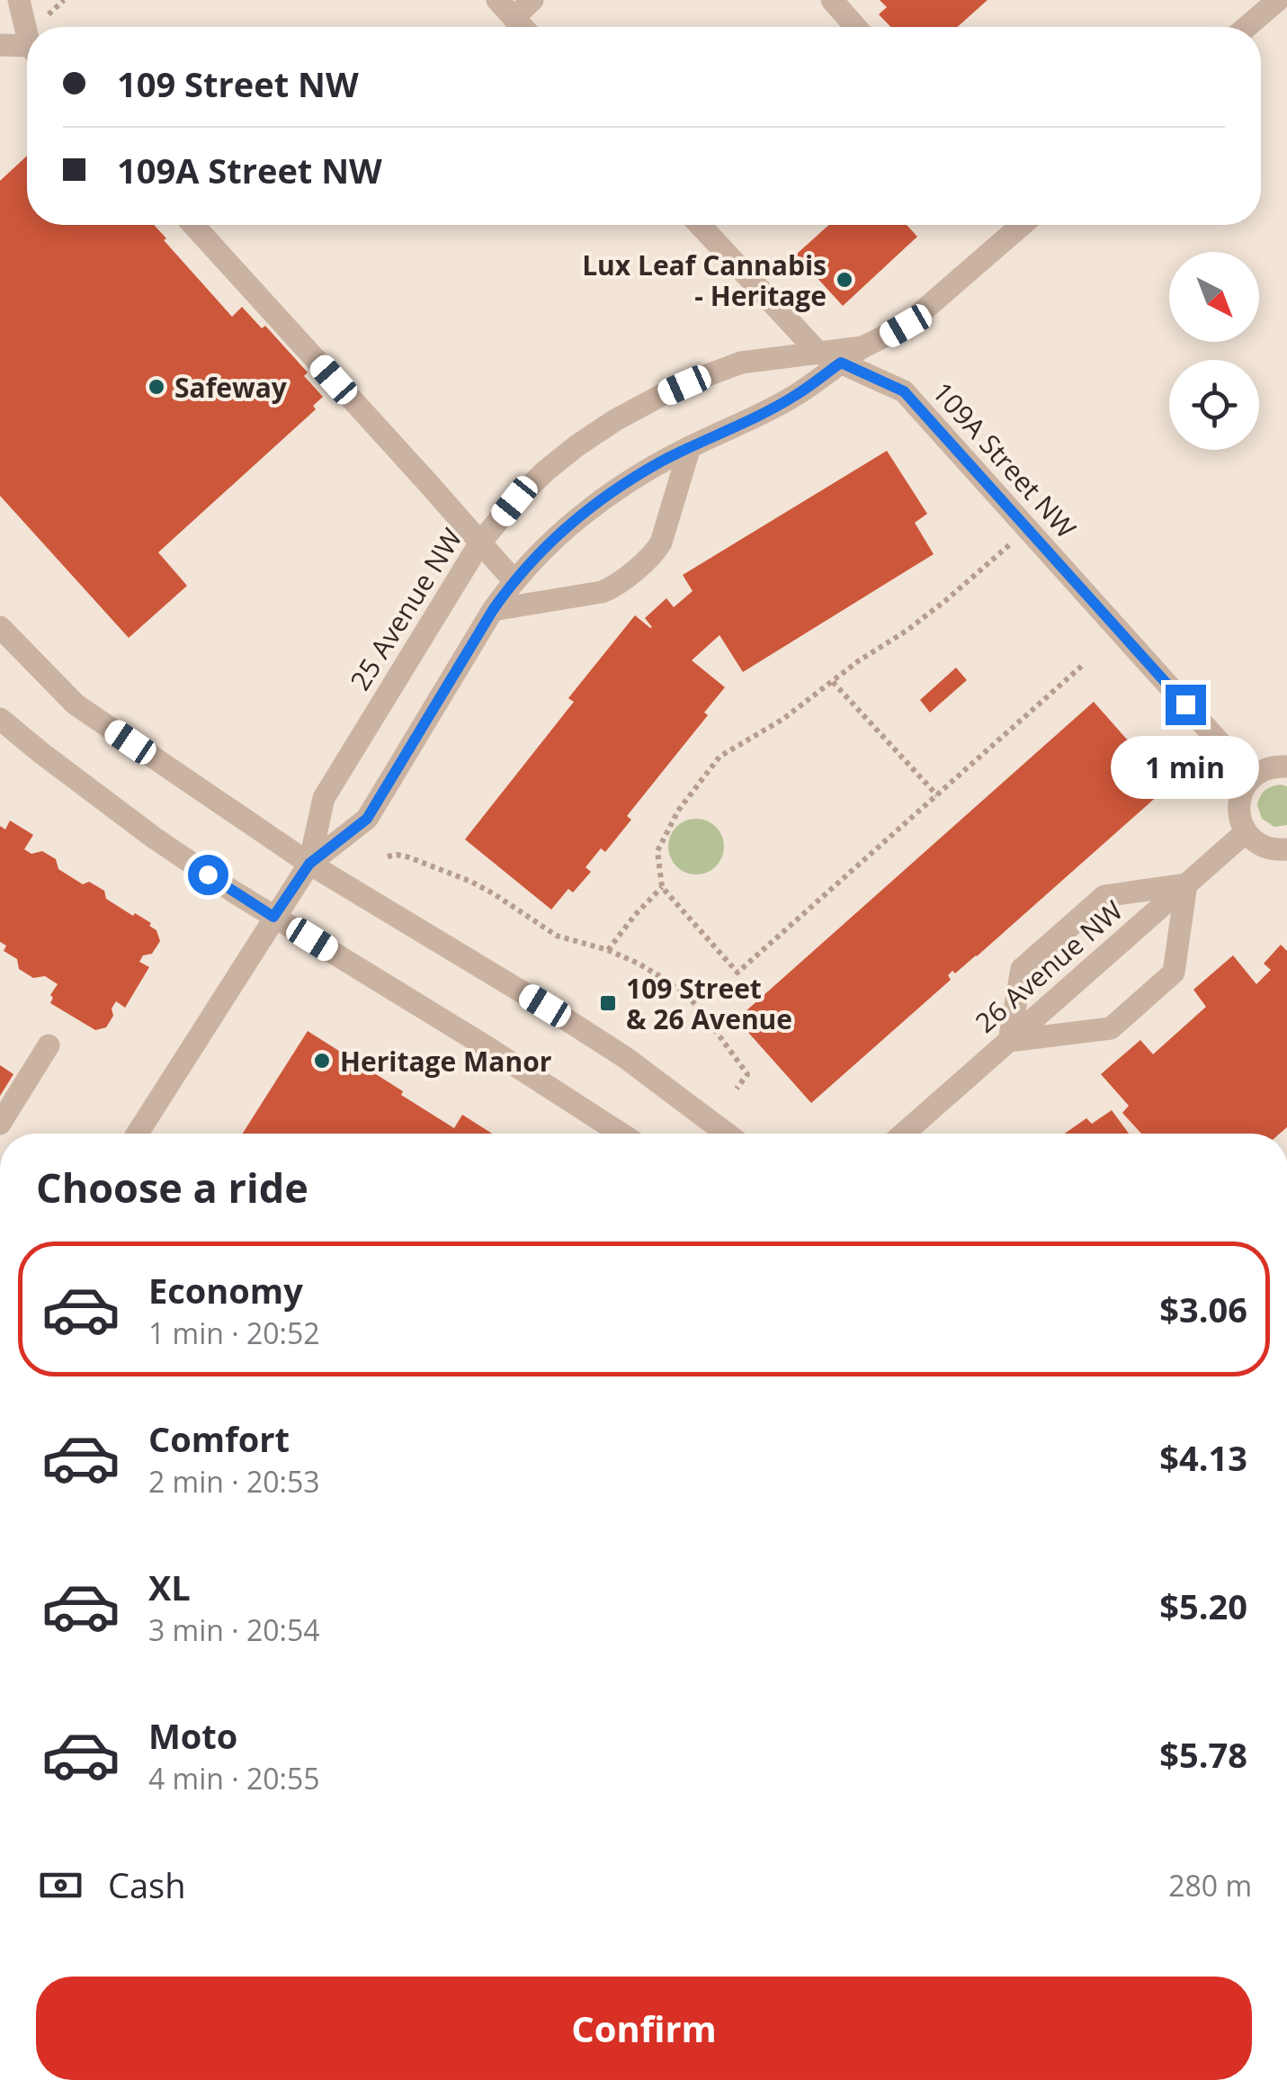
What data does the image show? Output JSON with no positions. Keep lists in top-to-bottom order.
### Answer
{
  "streets": {
    "street": ["109A Street NW", "25 Avenue NW", "26 Avenue NW"]
  },
  "crossings": [
    ["109A Street NW", "25 Avenue NW"]
  ],
  "places": {
    "other": ["Lux Leaf Cannabis - Heritage", "Safeway", "Heritage Manor"],
    "transit": ["109 Street & 26 Avenue"]
  },
  "north": "bottom right",
  "page": {
    "banner": ["109 Street NW", "109A Street NW"],
    "bubble": "1 min",
    "heading": "Choose a ride",
    "list": [
      {
        "name": "Economy",
        "note": "1 min · 20:52",
        "value": "$3.06"
      },
      {
        "name": "Comfort",
        "note": "2 min · 20:53",
        "value": "$4.13"
      },
      {
        "name": "XL",
        "note": "3 min · 20:54",
        "value": "$5.20"
      },
      {
        "name": "Moto",
        "note": "4 min · 20:55",
        "value": "$5.78"
      }
    ],
    "pay": ["Cash", "280 m"],
    "buttons": "Confirm"
  }
}
